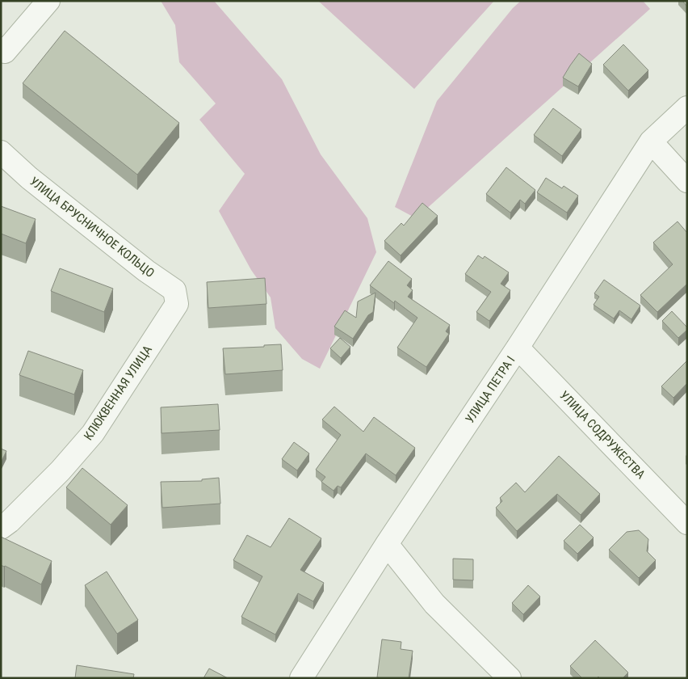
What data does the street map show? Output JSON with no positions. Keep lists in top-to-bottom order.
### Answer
{
  "streets": {
    "street": [
      "УЛИЦА БРУСНИЧНОЕ КОЛЬЦО",
      "УЛИЦА ПЕТРА I",
      "КЛЮКВЕННАЯ УЛИЦА",
      "УЛИЦА СОДРУЖЕСТВА"
    ]
  },
  "crossings": [
    ["УЛИЦА БРУСНИЧНОЕ КОЛЬЦО", "КЛЮКВЕННАЯ УЛИЦА"],
    ["УЛИЦА ПЕТРА I", "УЛИЦА СОДРУЖЕСТВА"]
  ]
}
